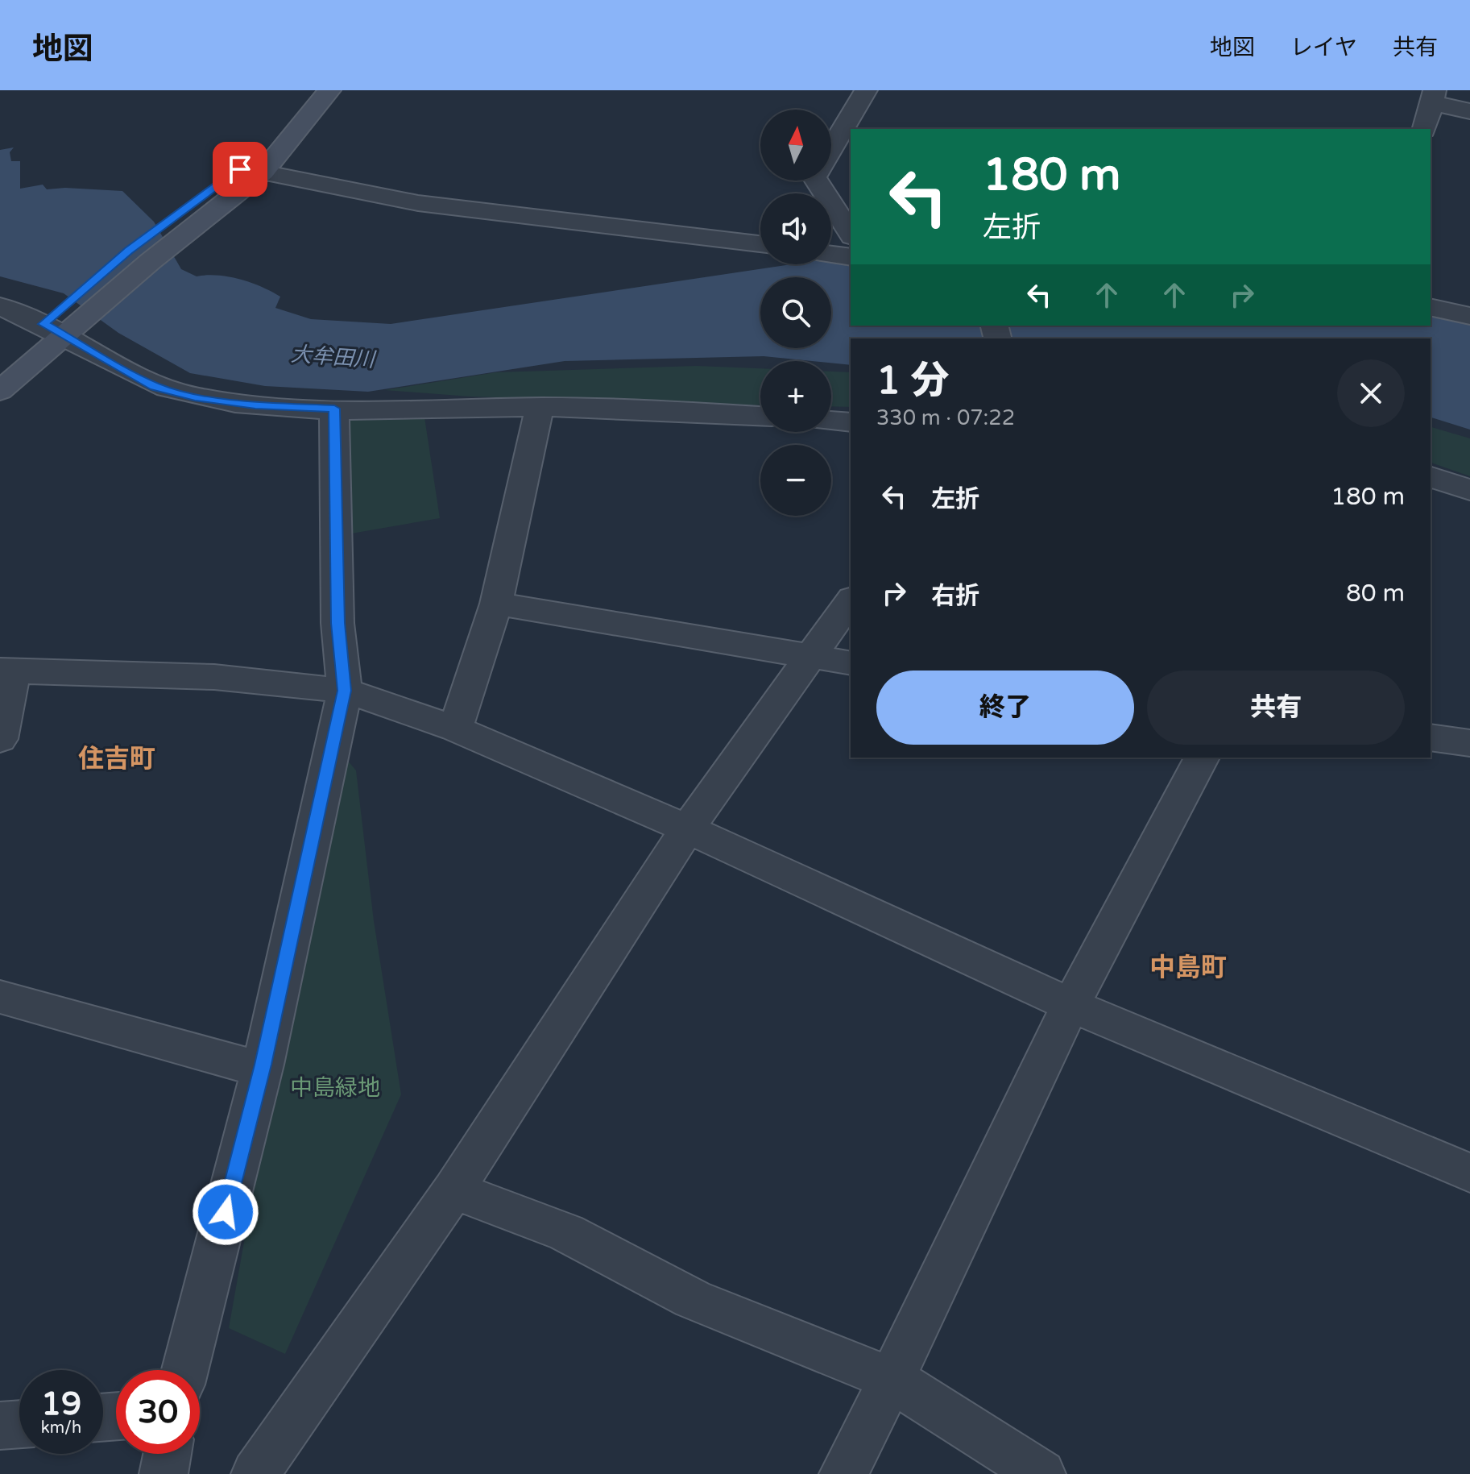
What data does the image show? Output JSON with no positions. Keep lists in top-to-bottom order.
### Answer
{
  "districts": ["住吉町", "中島町"],
  "water": ["大牟田川"],
  "parks": ["中島緑地"],
  "north": "top",
  "page": {
    "header": "地図",
    "nav": ["地図", "レイヤ", "共有"],
    "map_buttons": ["+", "−"],
    "turn": ["180 m", "左折"],
    "heading": ["1 分", "330 m · 07:22"],
    "list": [
      {
        "name": "左折",
        "value": "180 m"
      },
      {
        "name": "右折",
        "value": "80 m"
      }
    ],
    "buttons": ["終了", "共有"],
    "speed": "19 km/h",
    "limit": "30"
  }
}
